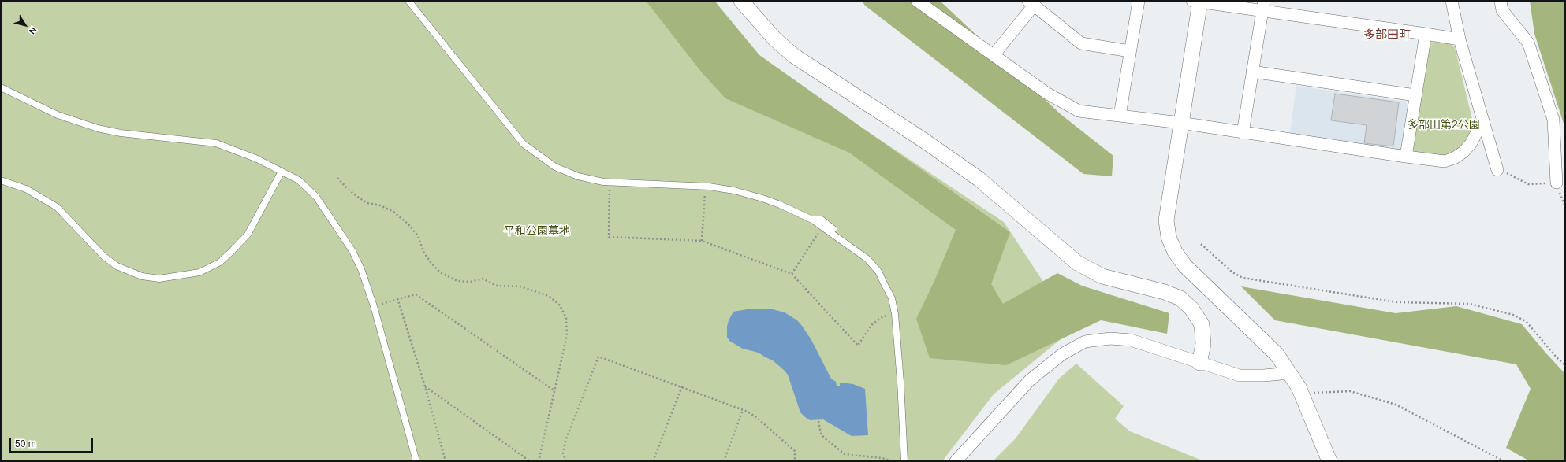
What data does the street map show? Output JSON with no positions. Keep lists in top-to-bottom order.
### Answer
{
  "districts": ["多部田町"],
  "parks": ["多部田第2公園", "平和公園墓地"],
  "scale_bar": "50 m",
  "north": "bottom right"
}
